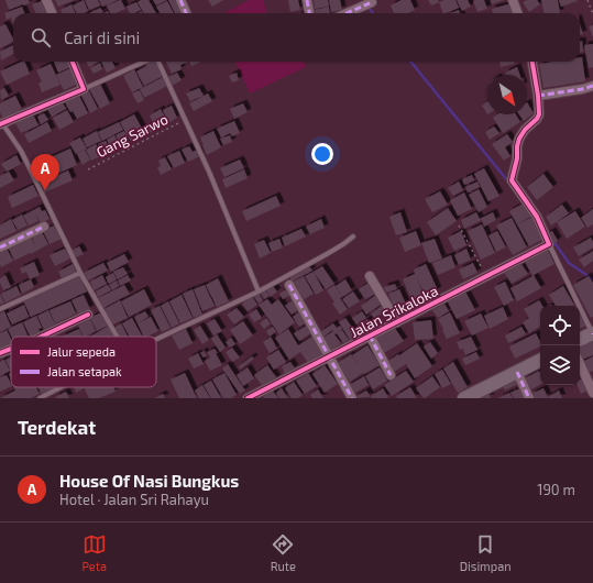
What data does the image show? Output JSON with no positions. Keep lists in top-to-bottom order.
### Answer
{
  "streets": {
    "street": ["Jalan Srikaloka"],
    "path": ["Gang Sarwo"]
  },
  "legend": ["Jalur sepeda", "Jalan setapak"],
  "north": "bottom right",
  "page": {
    "search": "Cari di sini",
    "pins": "A",
    "heading": "Terdekat",
    "list": [
      {
        "mark": "A",
        "name": "House Of Nasi Bungkus",
        "note": "Hotel · Jalan Sri Rahayu",
        "value": "190 m"
      }
    ],
    "nav": ["Peta", "Rute", "Disimpan"]
  }
}
